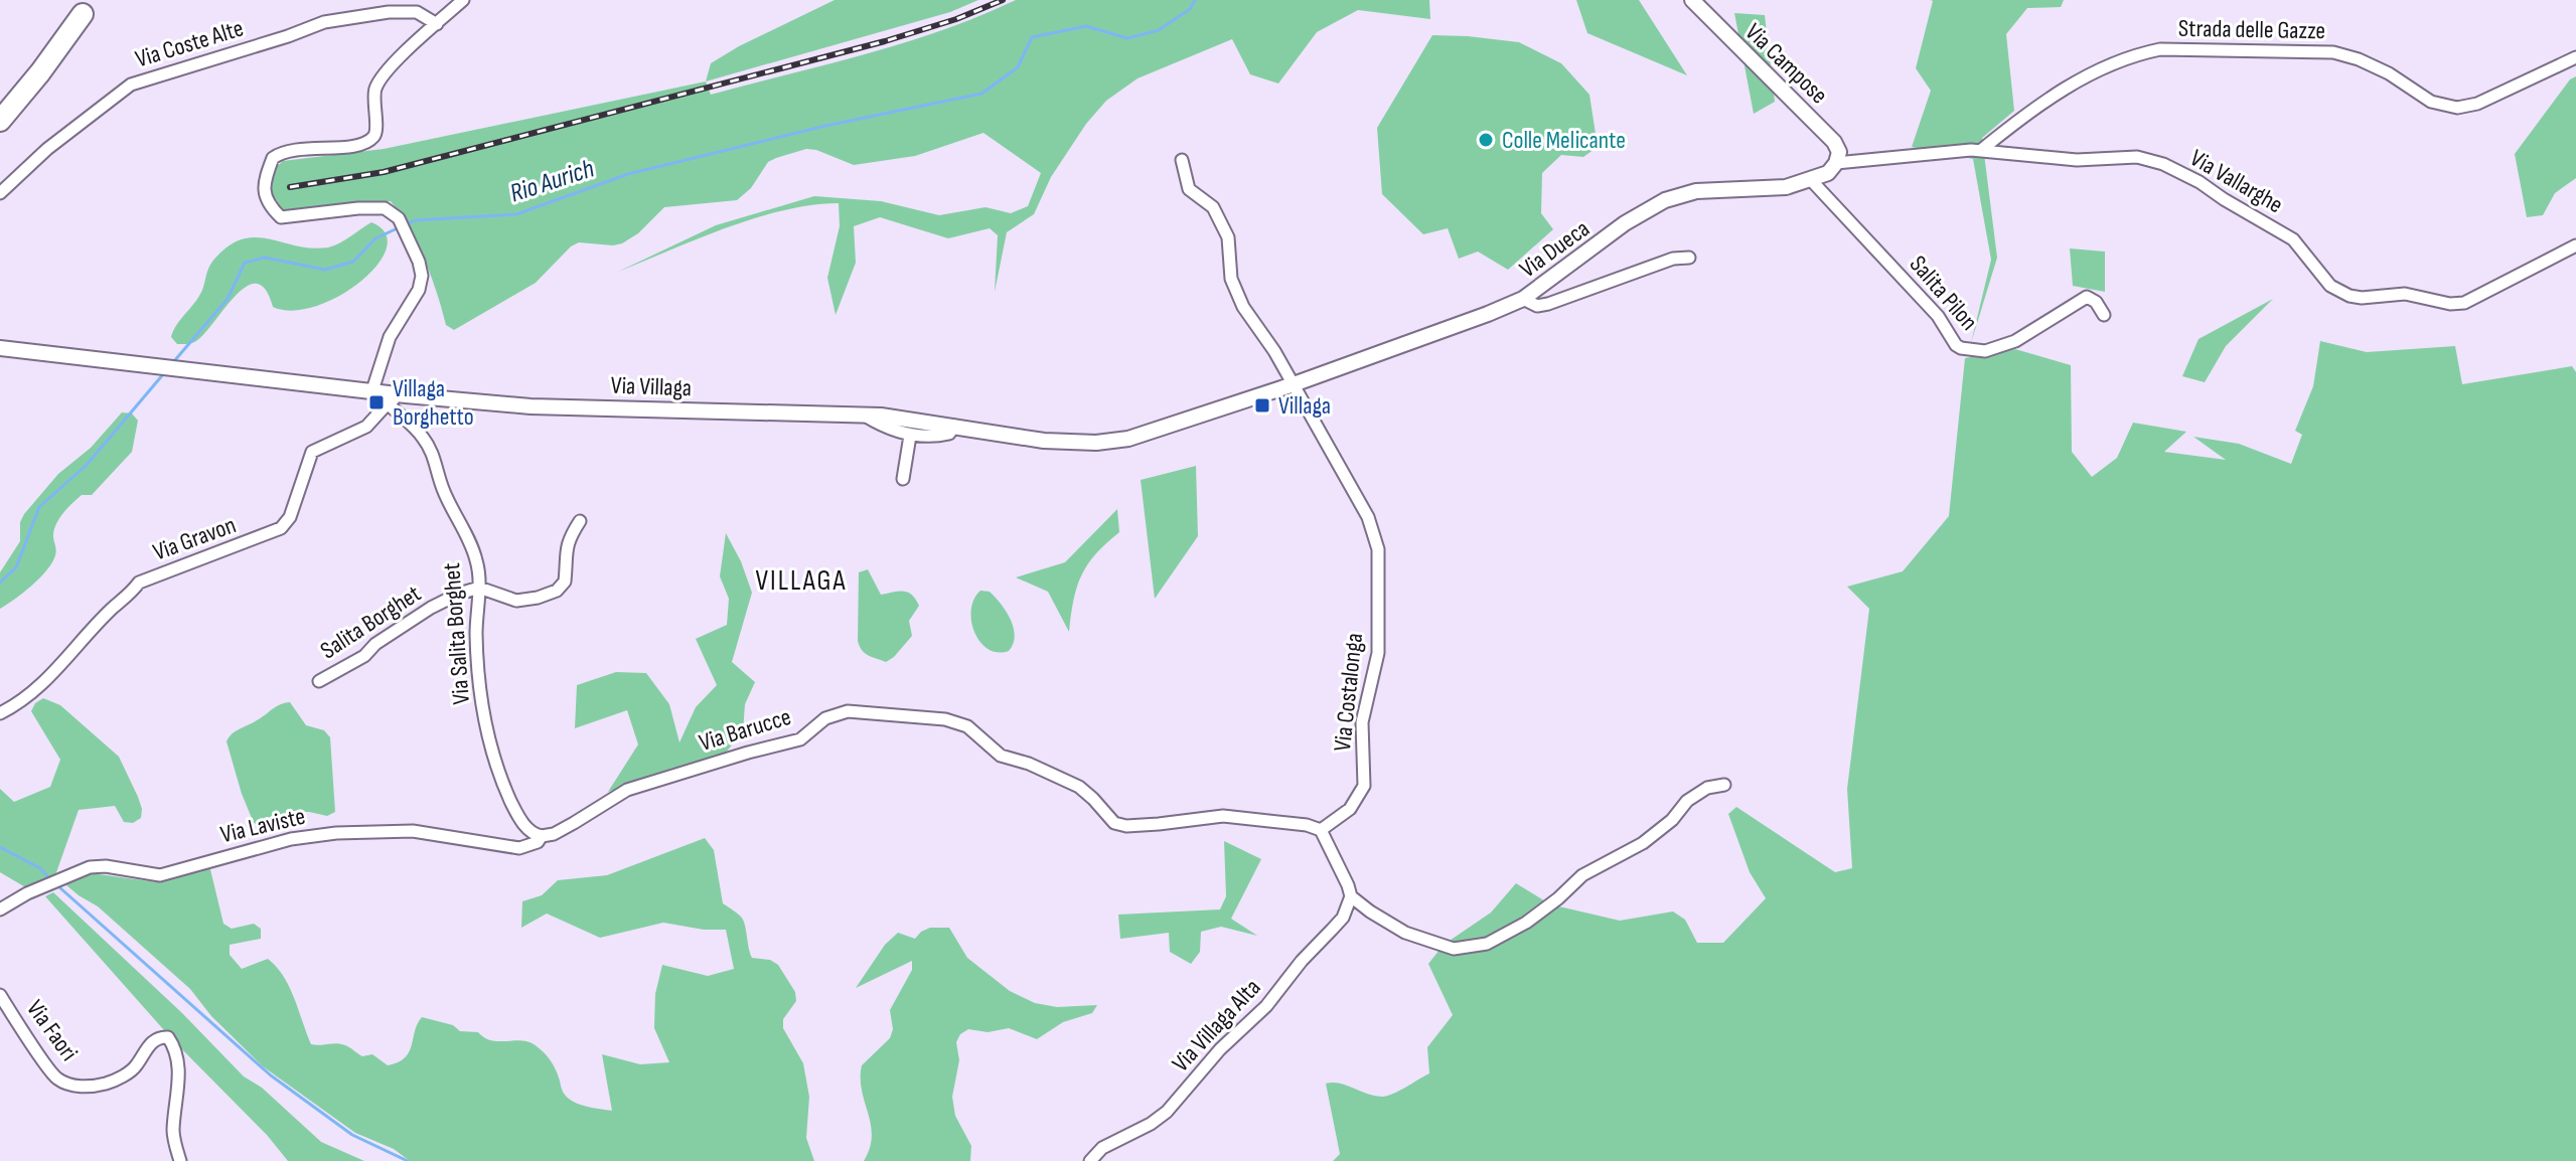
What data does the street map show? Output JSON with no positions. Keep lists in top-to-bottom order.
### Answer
{
  "streets": {
    "street": [
      "Strada delle Gazze",
      "Via Coste Alte",
      "Via Campose",
      "Via Vallarghe",
      "Via Dueca",
      "Salita Pilon",
      "Via Villaga",
      "Via Gravon",
      "Salita Borghet",
      "Via Salita Borghet",
      "Via Costalonga",
      "Via Barucce",
      "Via Laviste",
      "Via Villaga Alta",
      "Via Faori"
    ]
  },
  "crossings": [
    ["Strada delle Gazze", "Via Vallarghe"],
    ["Via Campose", "Via Vallarghe"],
    ["Via Campose", "Via Dueca"],
    ["Via Vallarghe", "Via Dueca"],
    ["Via Dueca", "Salita Pilon"],
    ["Via Dueca", "Via Villaga"],
    ["Via Dueca", "Via Costalonga"],
    ["Via Villaga", "Via Gravon"],
    ["Via Villaga", "Via Salita Borghet"],
    ["Via Villaga", "Via Costalonga"],
    ["Via Gravon", "Via Salita Borghet"],
    ["Salita Borghet", "Via Salita Borghet"],
    ["Via Salita Borghet", "Via Barucce"],
    ["Via Salita Borghet", "Via Laviste"],
    ["Via Costalonga", "Via Barucce"],
    ["Via Barucce", "Via Laviste"]
  ],
  "districts": ["VILLAGA"],
  "water": ["Rio Aurich"],
  "places": {
    "other": ["Colle Melicante"],
    "transit": ["Villaga Borghetto", "Villaga"]
  }
}
